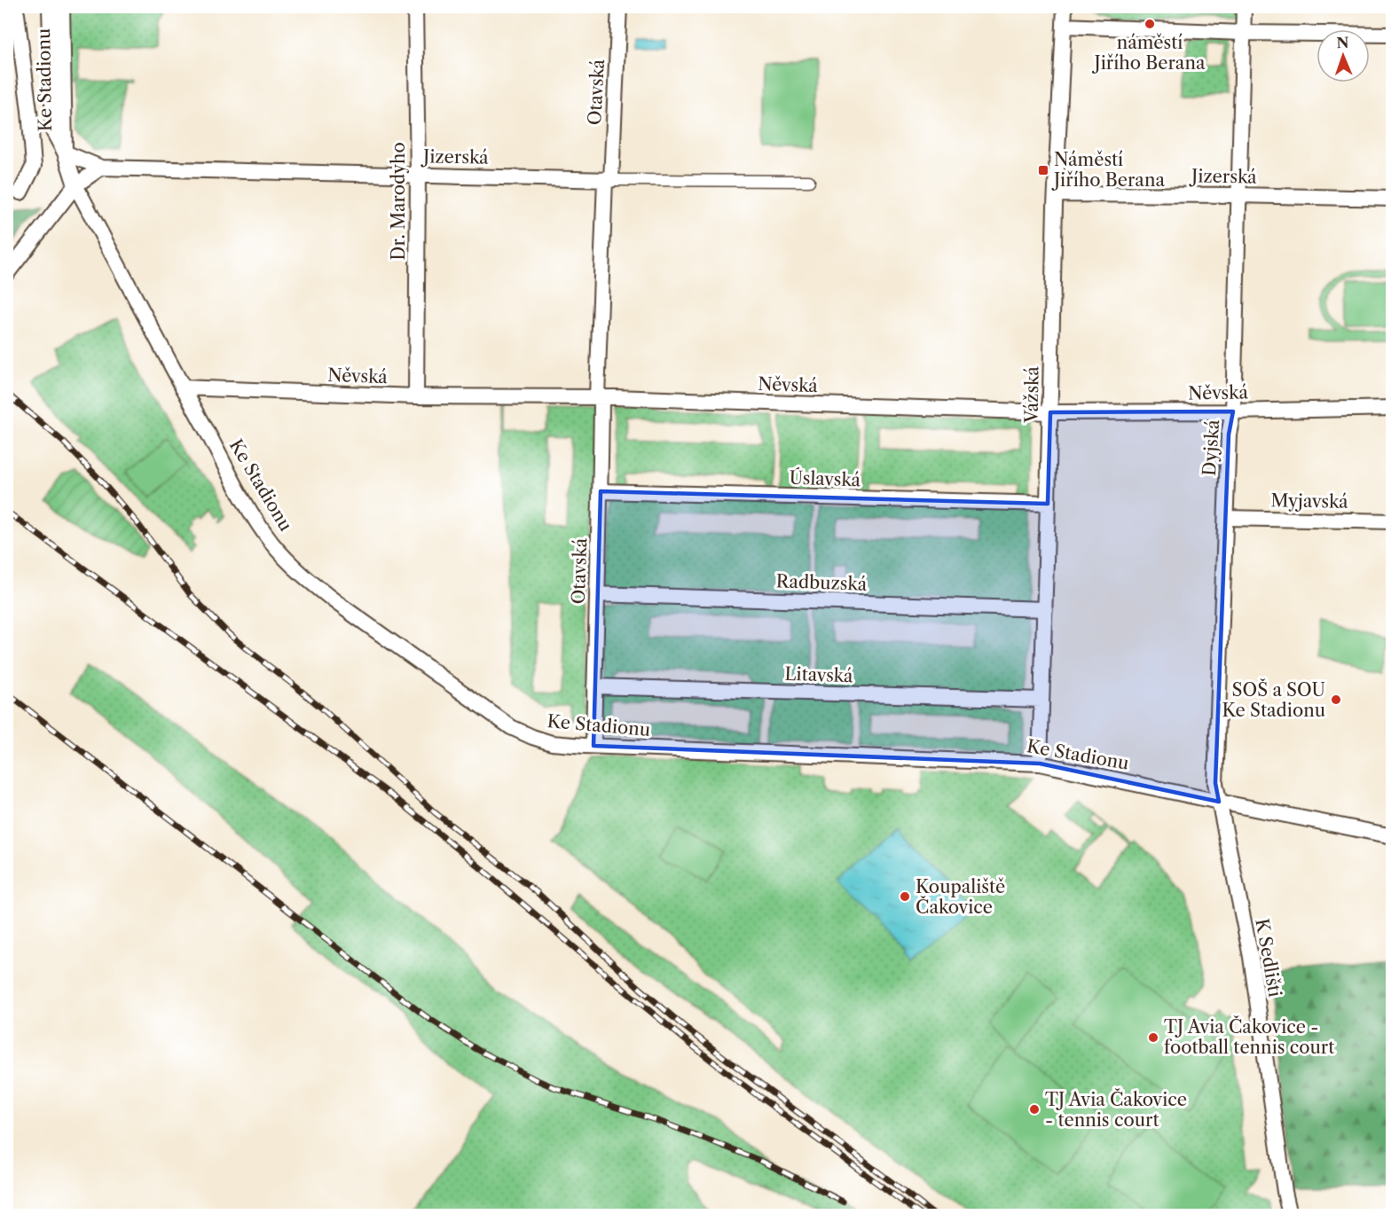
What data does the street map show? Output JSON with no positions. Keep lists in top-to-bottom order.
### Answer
{
  "streets": {
    "street": [
      "Ke Stadionu",
      "Otavská",
      "Jizerská",
      "Dr. Marodyho",
      "Něvská",
      "Vážská",
      "Dyjská",
      "Úslavská",
      "Myjavská",
      "Radbuzská",
      "Litavská",
      "K Sedlišti"
    ]
  },
  "crossings": [
    ["Ke Stadionu", "Otavská"],
    ["Ke Stadionu", "Jizerská"],
    ["Ke Stadionu", "Něvská"],
    ["Ke Stadionu", "Vážská"],
    ["Ke Stadionu", "Dyjská"],
    ["Ke Stadionu", "K Sedlišti"],
    ["Otavská", "Jizerská"],
    ["Otavská", "Něvská"],
    ["Otavská", "Úslavská"],
    ["Otavská", "Radbuzská"],
    ["Otavská", "Litavská"],
    ["Jizerská", "Dr. Marodyho"],
    ["Jizerská", "Vážská"],
    ["Jizerská", "Dyjská"],
    ["Dr. Marodyho", "Něvská"],
    ["Něvská", "Vážská"],
    ["Něvská", "Dyjská"],
    ["Vážská", "Úslavská"],
    ["Vážská", "Radbuzská"],
    ["Vážská", "Litavská"],
    ["Dyjská", "Myjavská"],
    ["Dyjská", "K Sedlišti"]
  ],
  "places": {
    "other": [
      "náměstí Jiřího Berana",
      "SOŠ a SOU Ke Stadionu",
      "Koupaliště Čakovice",
      "TJ Avia Čakovice - football tennis court",
      "TJ Avia Čakovice - tennis court"
    ],
    "transit": ["Náměstí Jiřího Berana"]
  },
  "north": "top"
}
